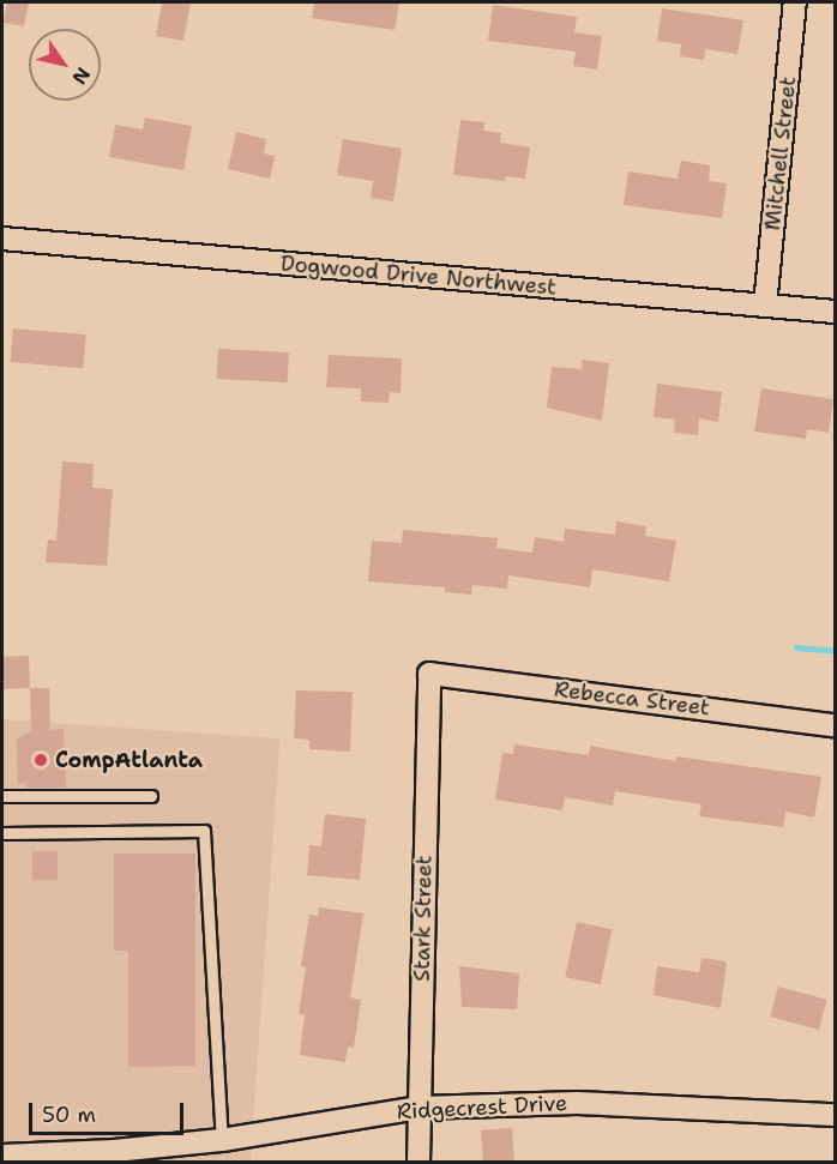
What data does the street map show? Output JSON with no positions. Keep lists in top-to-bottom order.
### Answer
{
  "streets": {
    "street": [
      "Mitchell Street",
      "Dogwood Drive Northwest",
      "Rebecca Street",
      "Stark Street",
      "Ridgecrest Drive"
    ]
  },
  "crossings": [
    ["Mitchell Street", "Dogwood Drive Northwest"],
    ["Rebecca Street", "Stark Street"],
    ["Stark Street", "Ridgecrest Drive"]
  ],
  "places": ["CompAtlanta"],
  "scale_bar": "50 m",
  "north": "bottom right"
}
